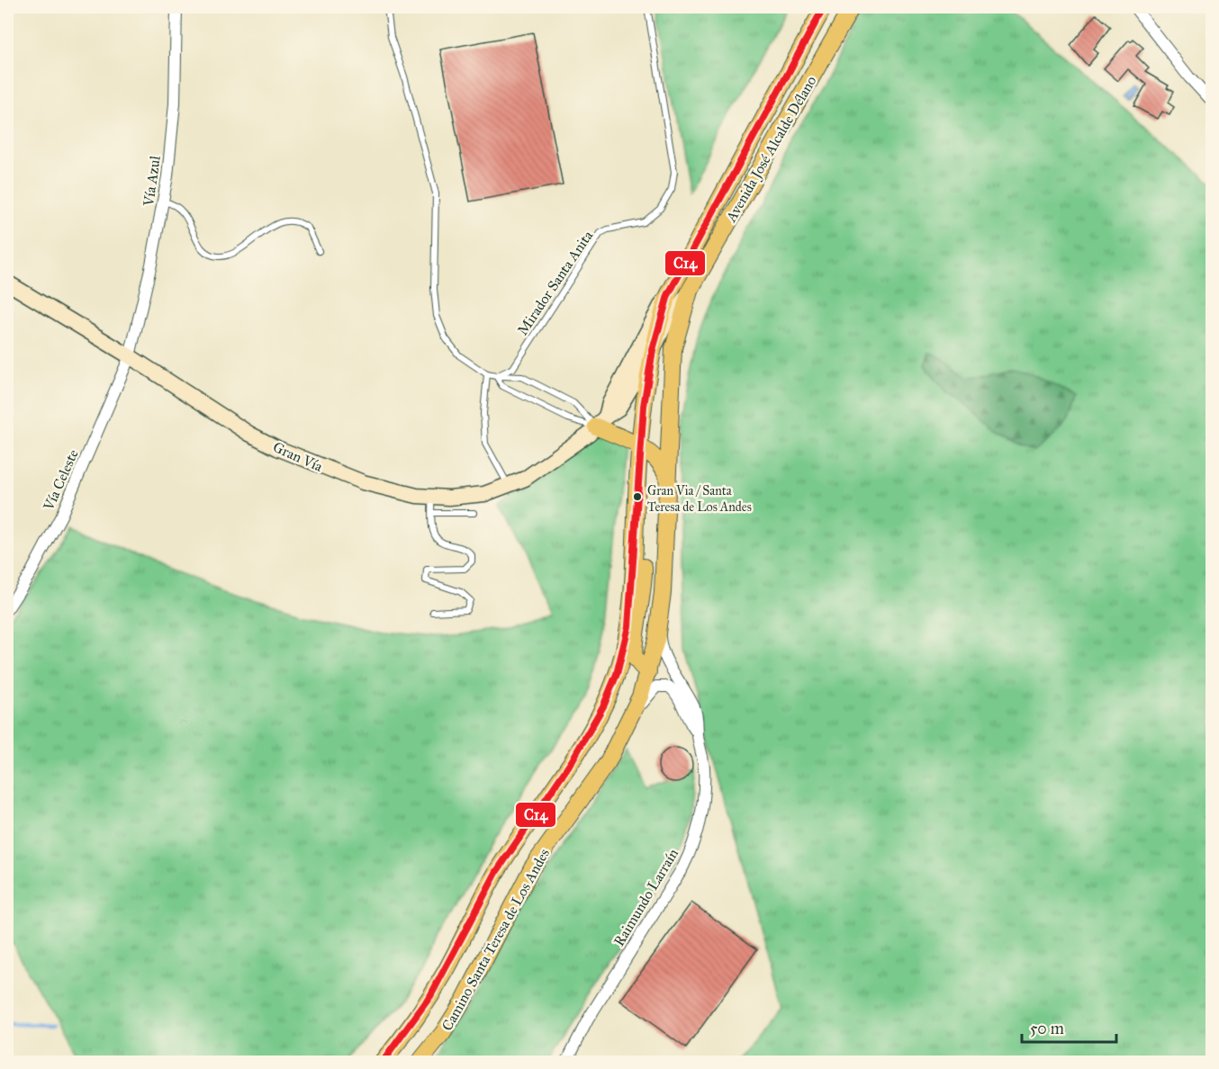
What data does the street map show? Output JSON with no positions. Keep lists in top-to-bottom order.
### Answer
{
  "streets": {
    "main road": ["Avenida José Alcalde Délano", "Gran Vía", "Camino Santa Teresa de Los Andes"],
    "street": ["Vía Azul", "Vía Celeste", "Raimundo Larraín"],
    "lane": ["Mirador Santa Anita"]
  },
  "crossings": [
    ["Avenida José Alcalde Délano", "Gran Vía"],
    ["Avenida José Alcalde Délano", "Camino Santa Teresa de Los Andes"],
    ["Vía Azul", "Gran Vía"],
    ["Vía Azul", "Vía Celeste"],
    ["Gran Vía", "Vía Celeste"],
    ["Gran Vía", "Camino Santa Teresa de Los Andes"],
    ["Raimundo Larraín", "Camino Santa Teresa de Los Andes"]
  ],
  "places": ["Gran Via / Santa Teresa de Los Andes"],
  "lines": ["transit line C14"],
  "scale_bar": "50 m"
}
